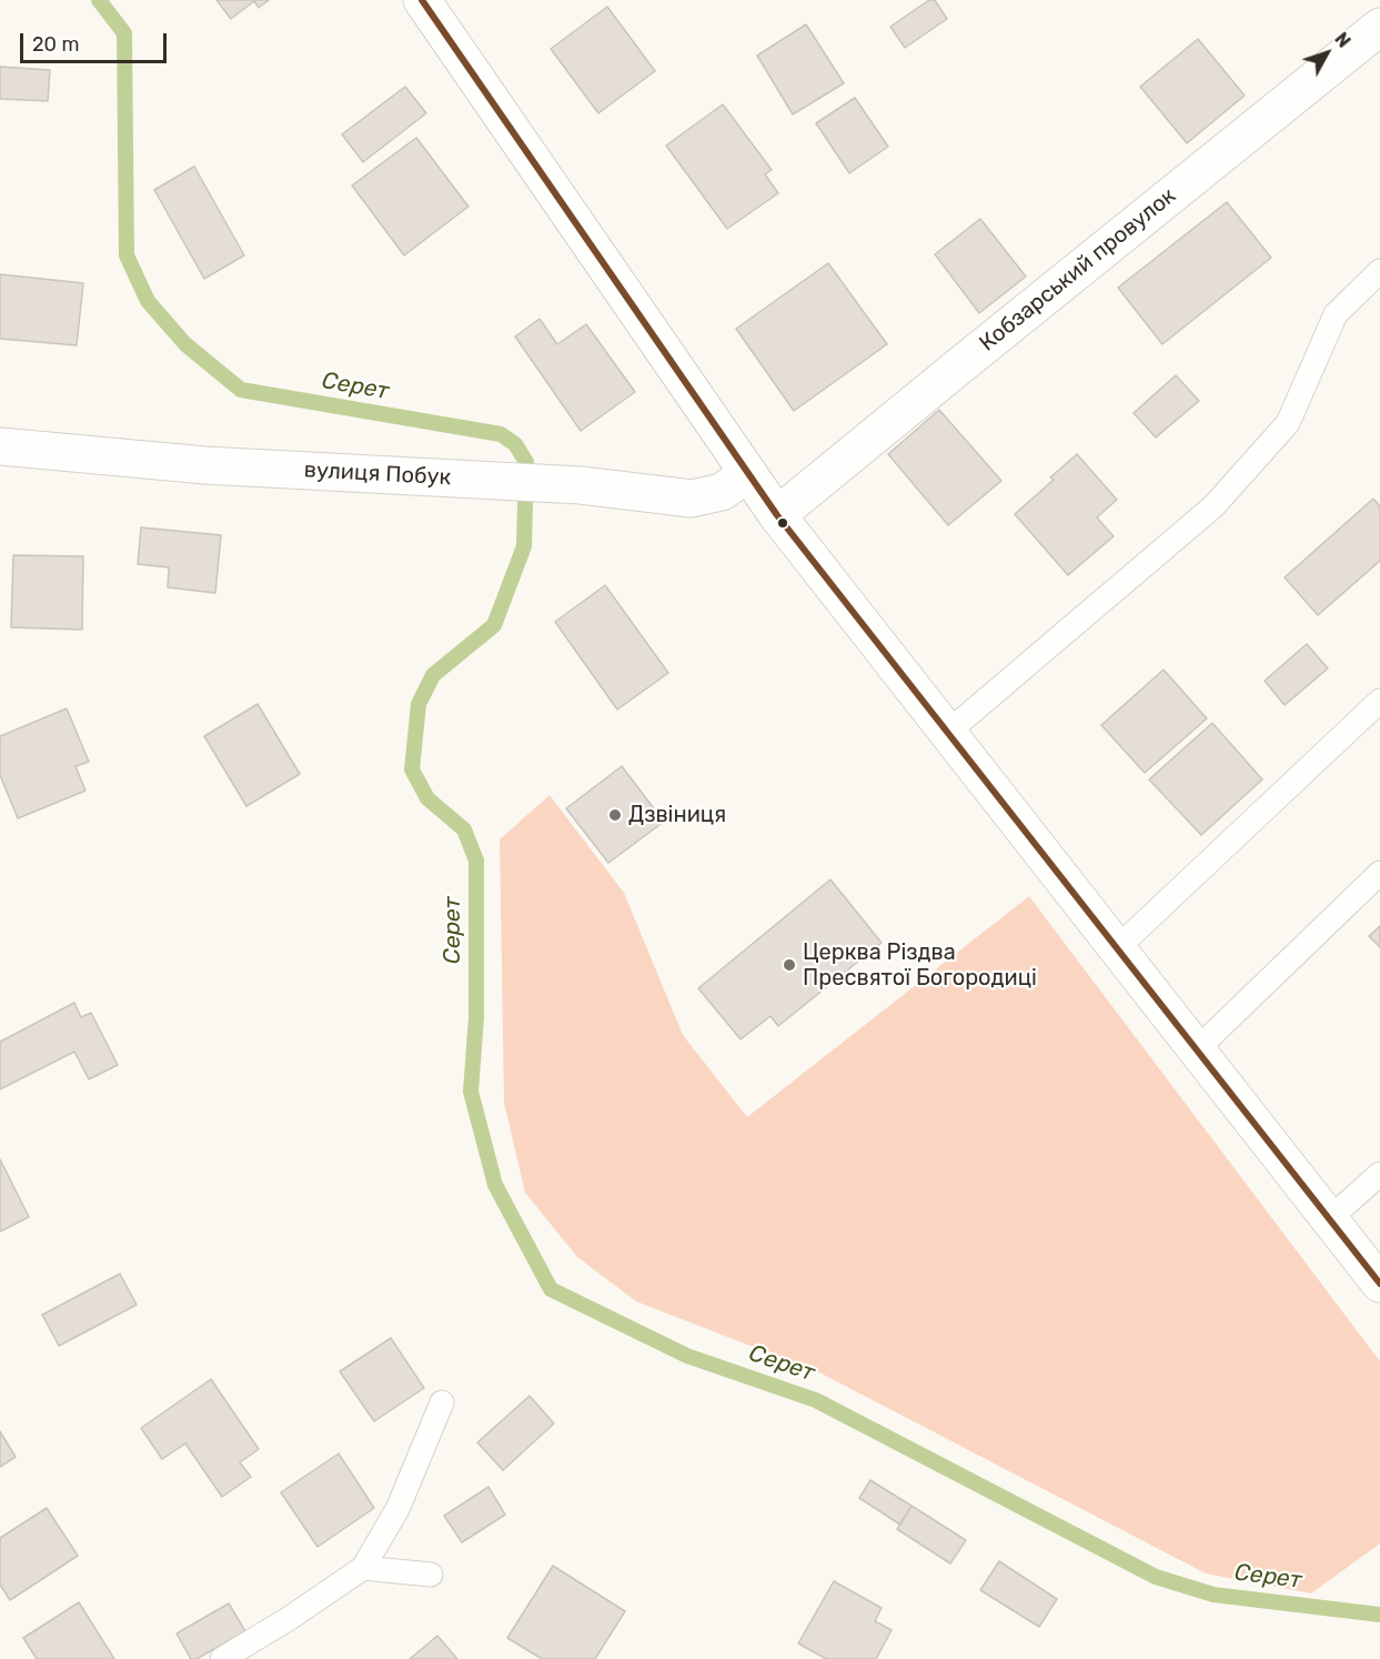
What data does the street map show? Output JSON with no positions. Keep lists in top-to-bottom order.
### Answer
{
  "streets": {
    "main road": ["Кобзарський провулок", "вулиця Побук"]
  },
  "water": ["Серет"],
  "places": ["Дзвіниця", "Церква Різдва Пресвятої Богородиці"],
  "scale_bar": "20 m",
  "north": "top right"
}
